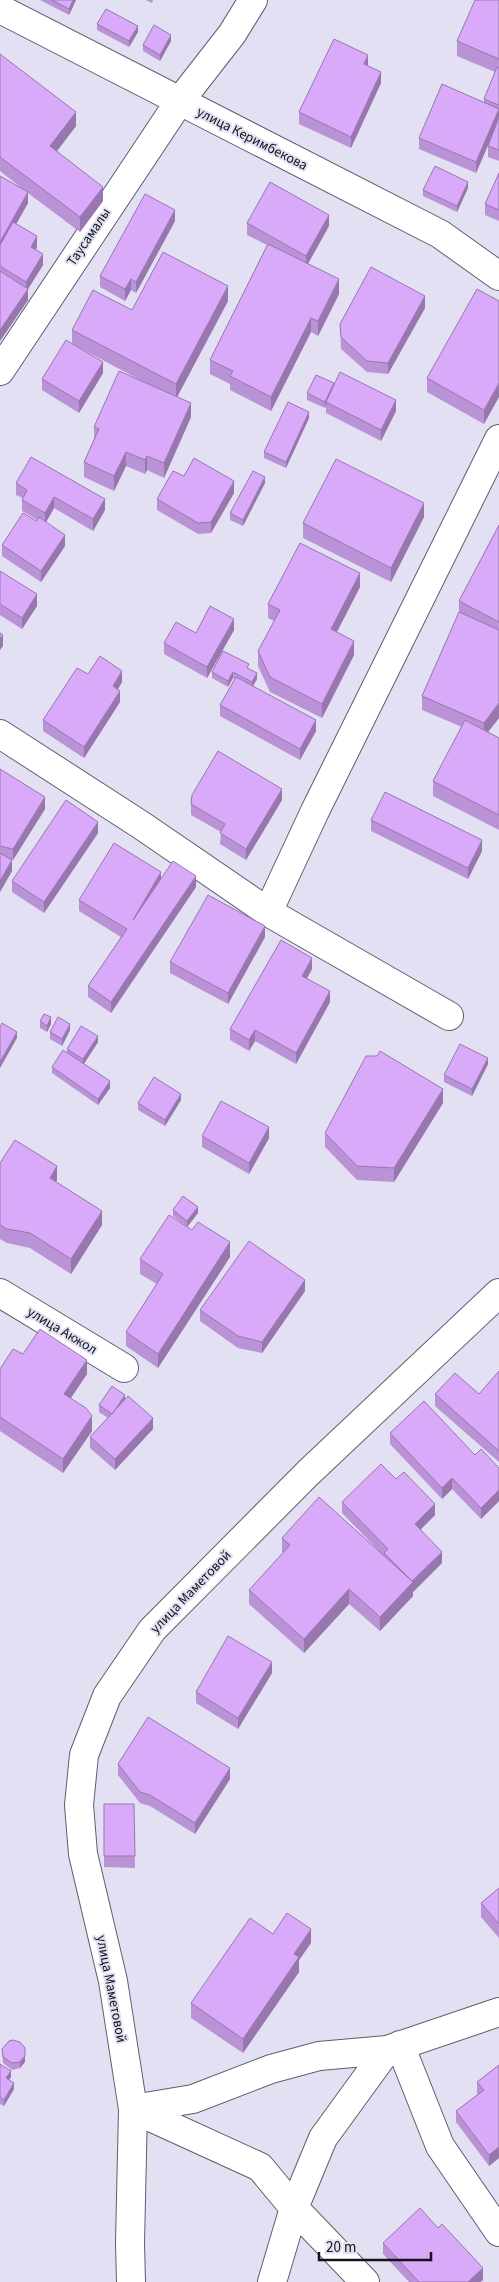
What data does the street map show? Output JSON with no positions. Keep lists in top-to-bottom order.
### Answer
{
  "streets": {
    "street": [
      "улица Керимбекова",
      "Таусамалы",
      "улица Акжол",
      "улица Маметовой"
    ]
  },
  "crossings": [
    ["улица Керимбекова", "Таусамалы"]
  ],
  "scale_bar": "20 m"
}
